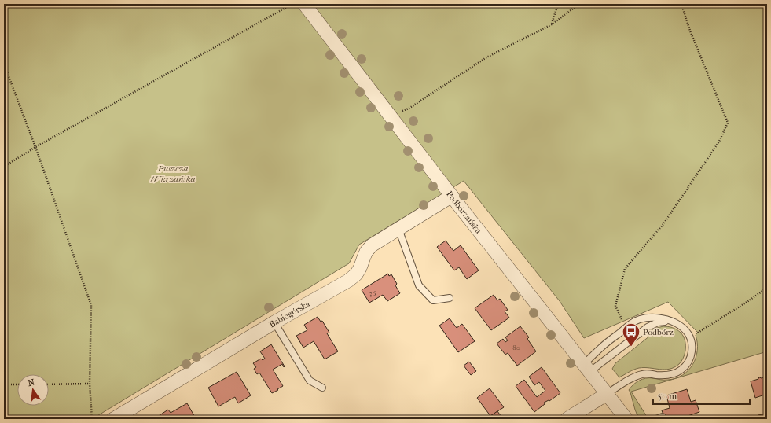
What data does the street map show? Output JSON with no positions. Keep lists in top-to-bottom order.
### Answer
{
  "streets": {
    "street": ["Podbórzańska", "Babiogórska"]
  },
  "crossings": [
    ["Podbórzańska", "Babiogórska"]
  ],
  "parks": ["Puszcza Wkrzańska"],
  "places": {
    "bus stop": ["Podbórz"]
  },
  "house_numbers": ["36", "80"],
  "scale_bar": "50 m",
  "north": "top"
}
